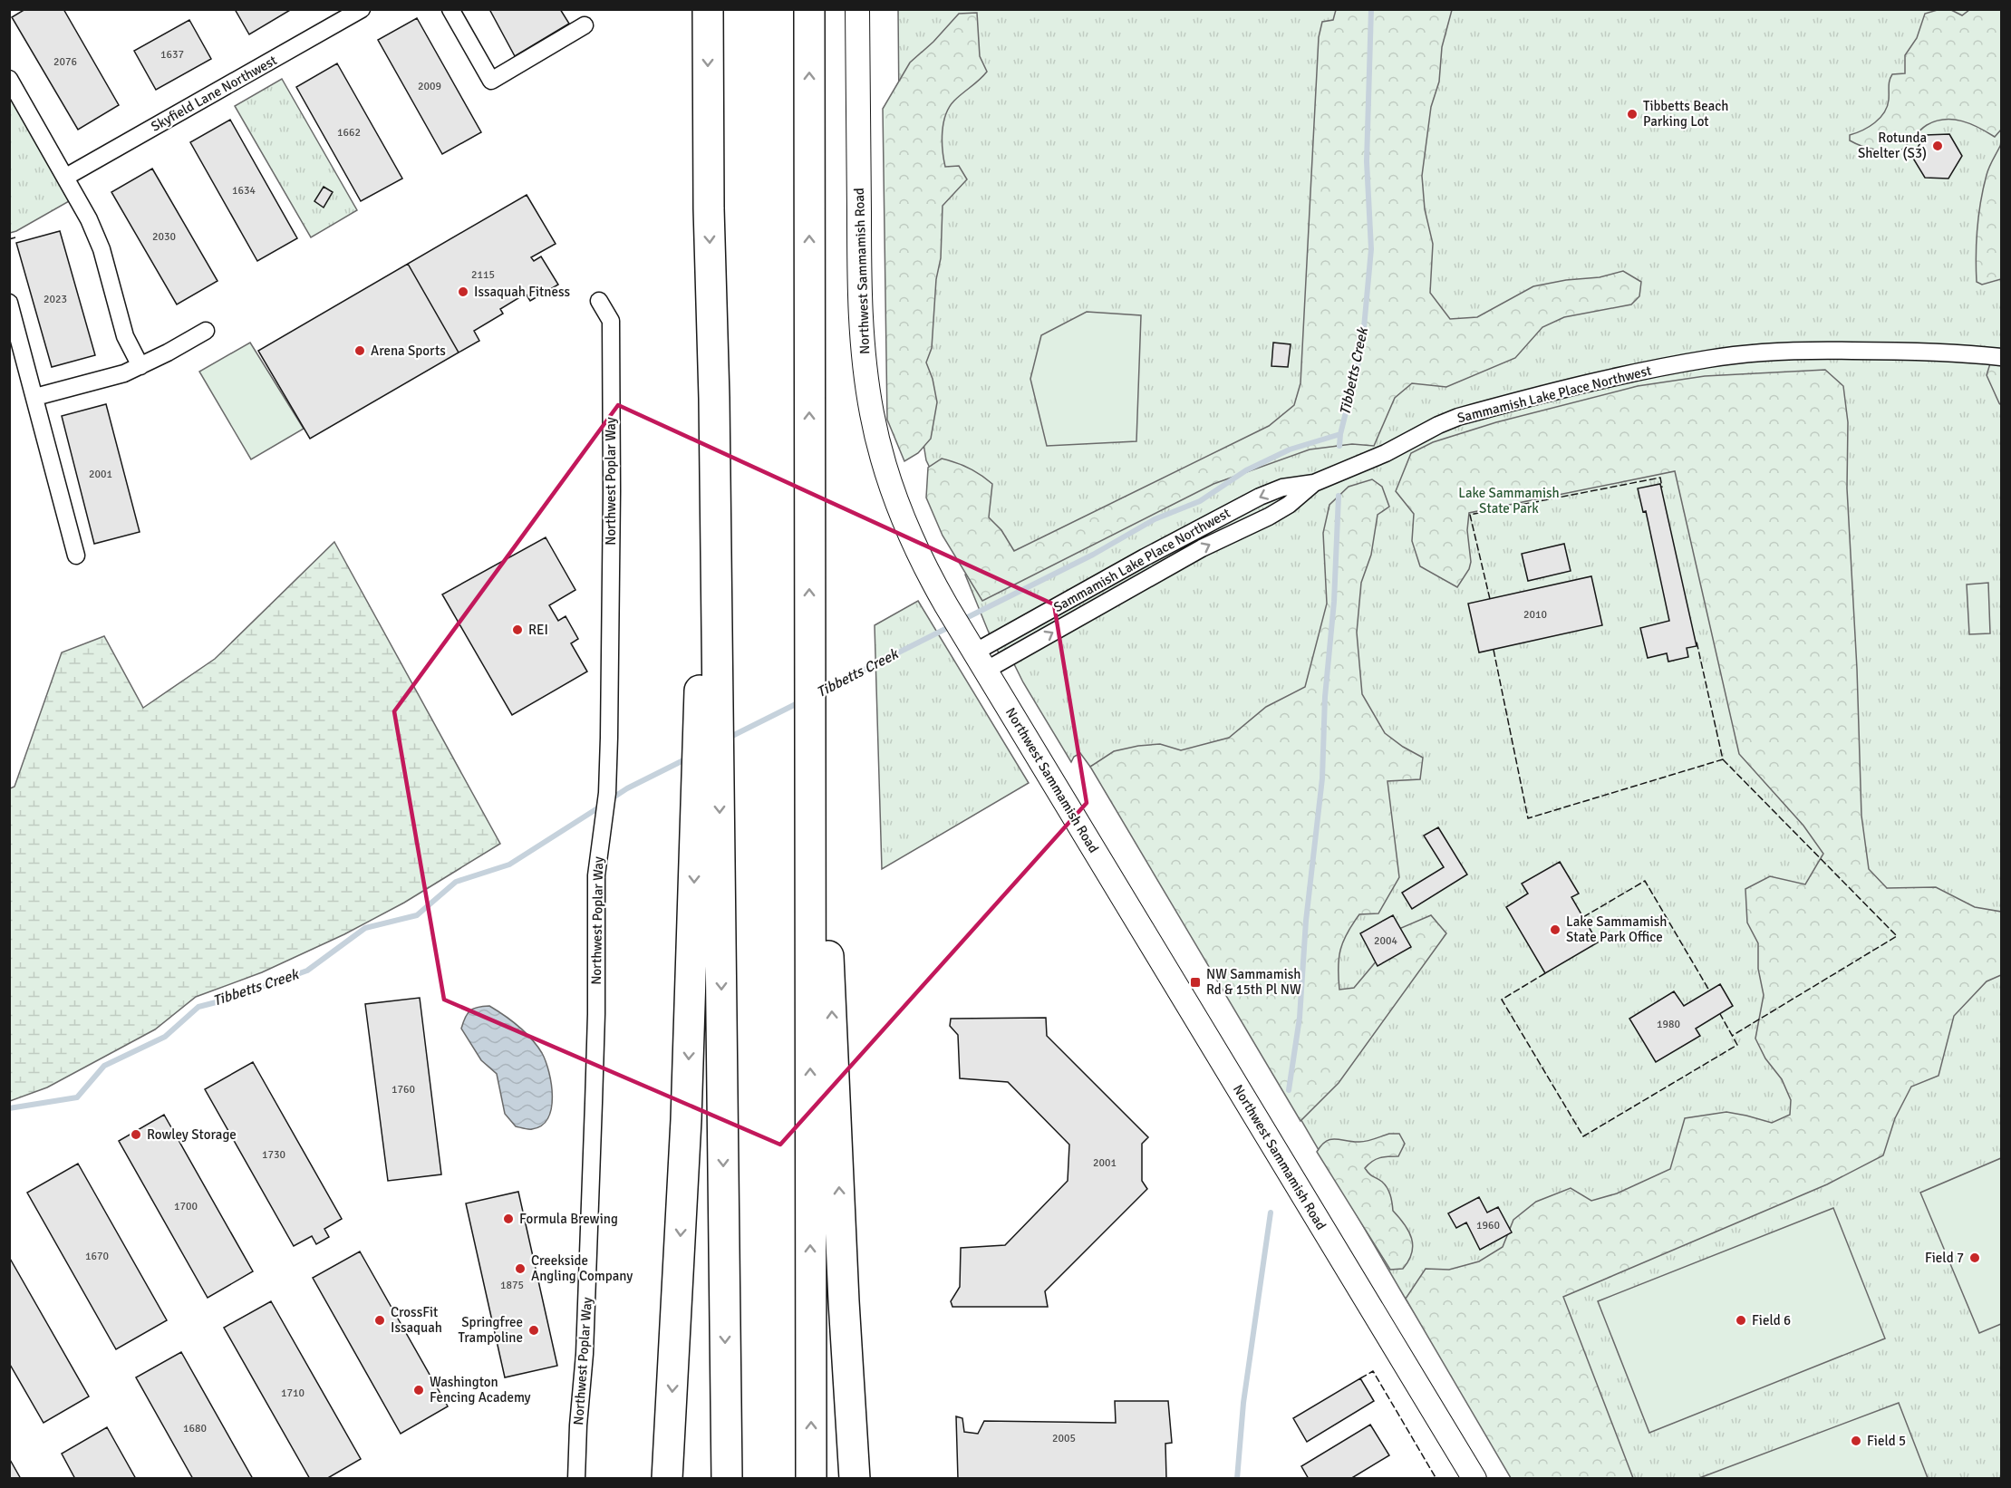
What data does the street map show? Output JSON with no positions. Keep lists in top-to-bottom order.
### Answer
{
  "streets": {
    "street": [
      "Skyfield Lane Northwest",
      "Northwest Sammamish Road",
      "Sammamish Lake Place Northwest",
      "Northwest Poplar Way"
    ]
  },
  "crossings": [
    ["Northwest Sammamish Road", "Sammamish Lake Place Northwest"]
  ],
  "water": ["Tibbetts Creek"],
  "parks": ["Lake Sammamish State Park"],
  "places": {
    "other": [
      "Tibbetts Beach Parking Lot",
      "Rotunda Shelter (S3)",
      "Issaquah Fitness",
      "Arena Sports",
      "REI",
      "Lake Sammamish State Park Office",
      "Rowley Storage",
      "Formula Brewing",
      "Field 7",
      "Creekside Angling Company",
      "CrossFit Issaquah",
      "Field 6",
      "Springfree Trampoline",
      "Washington Fencing Academy",
      "Field 5"
    ],
    "transit": ["NW Sammamish Rd & 15th Pl NW"]
  },
  "house_numbers": [
    "1637",
    "2076",
    "2009",
    "1662",
    "1634",
    "2030",
    "2115",
    "2023",
    "2001",
    "2010",
    "2004",
    "1980",
    "1760",
    "1730",
    "2001",
    "1700",
    "1960",
    "1670",
    "1875",
    "1710",
    "1680",
    "2005"
  ]
}
